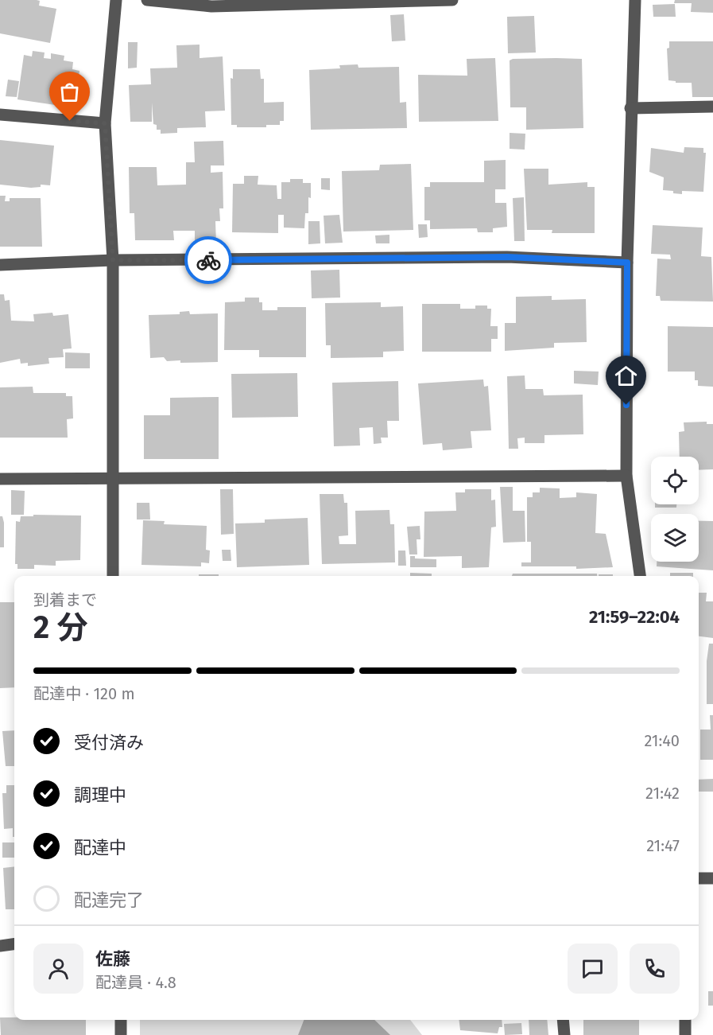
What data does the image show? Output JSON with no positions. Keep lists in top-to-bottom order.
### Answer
{
  "page": {
    "heading": ["2 分", "到着まで", "21:59–22:04"],
    "panel": ["佐藤", "配達員 · 4.8"],
    "bar": "配達中 · 120 m",
    "list": [
      ["受付済み", "21:40"],
      ["調理中", "21:42"],
      ["配達中", "21:47"],
      "配達完了"
    ]
  }
}
